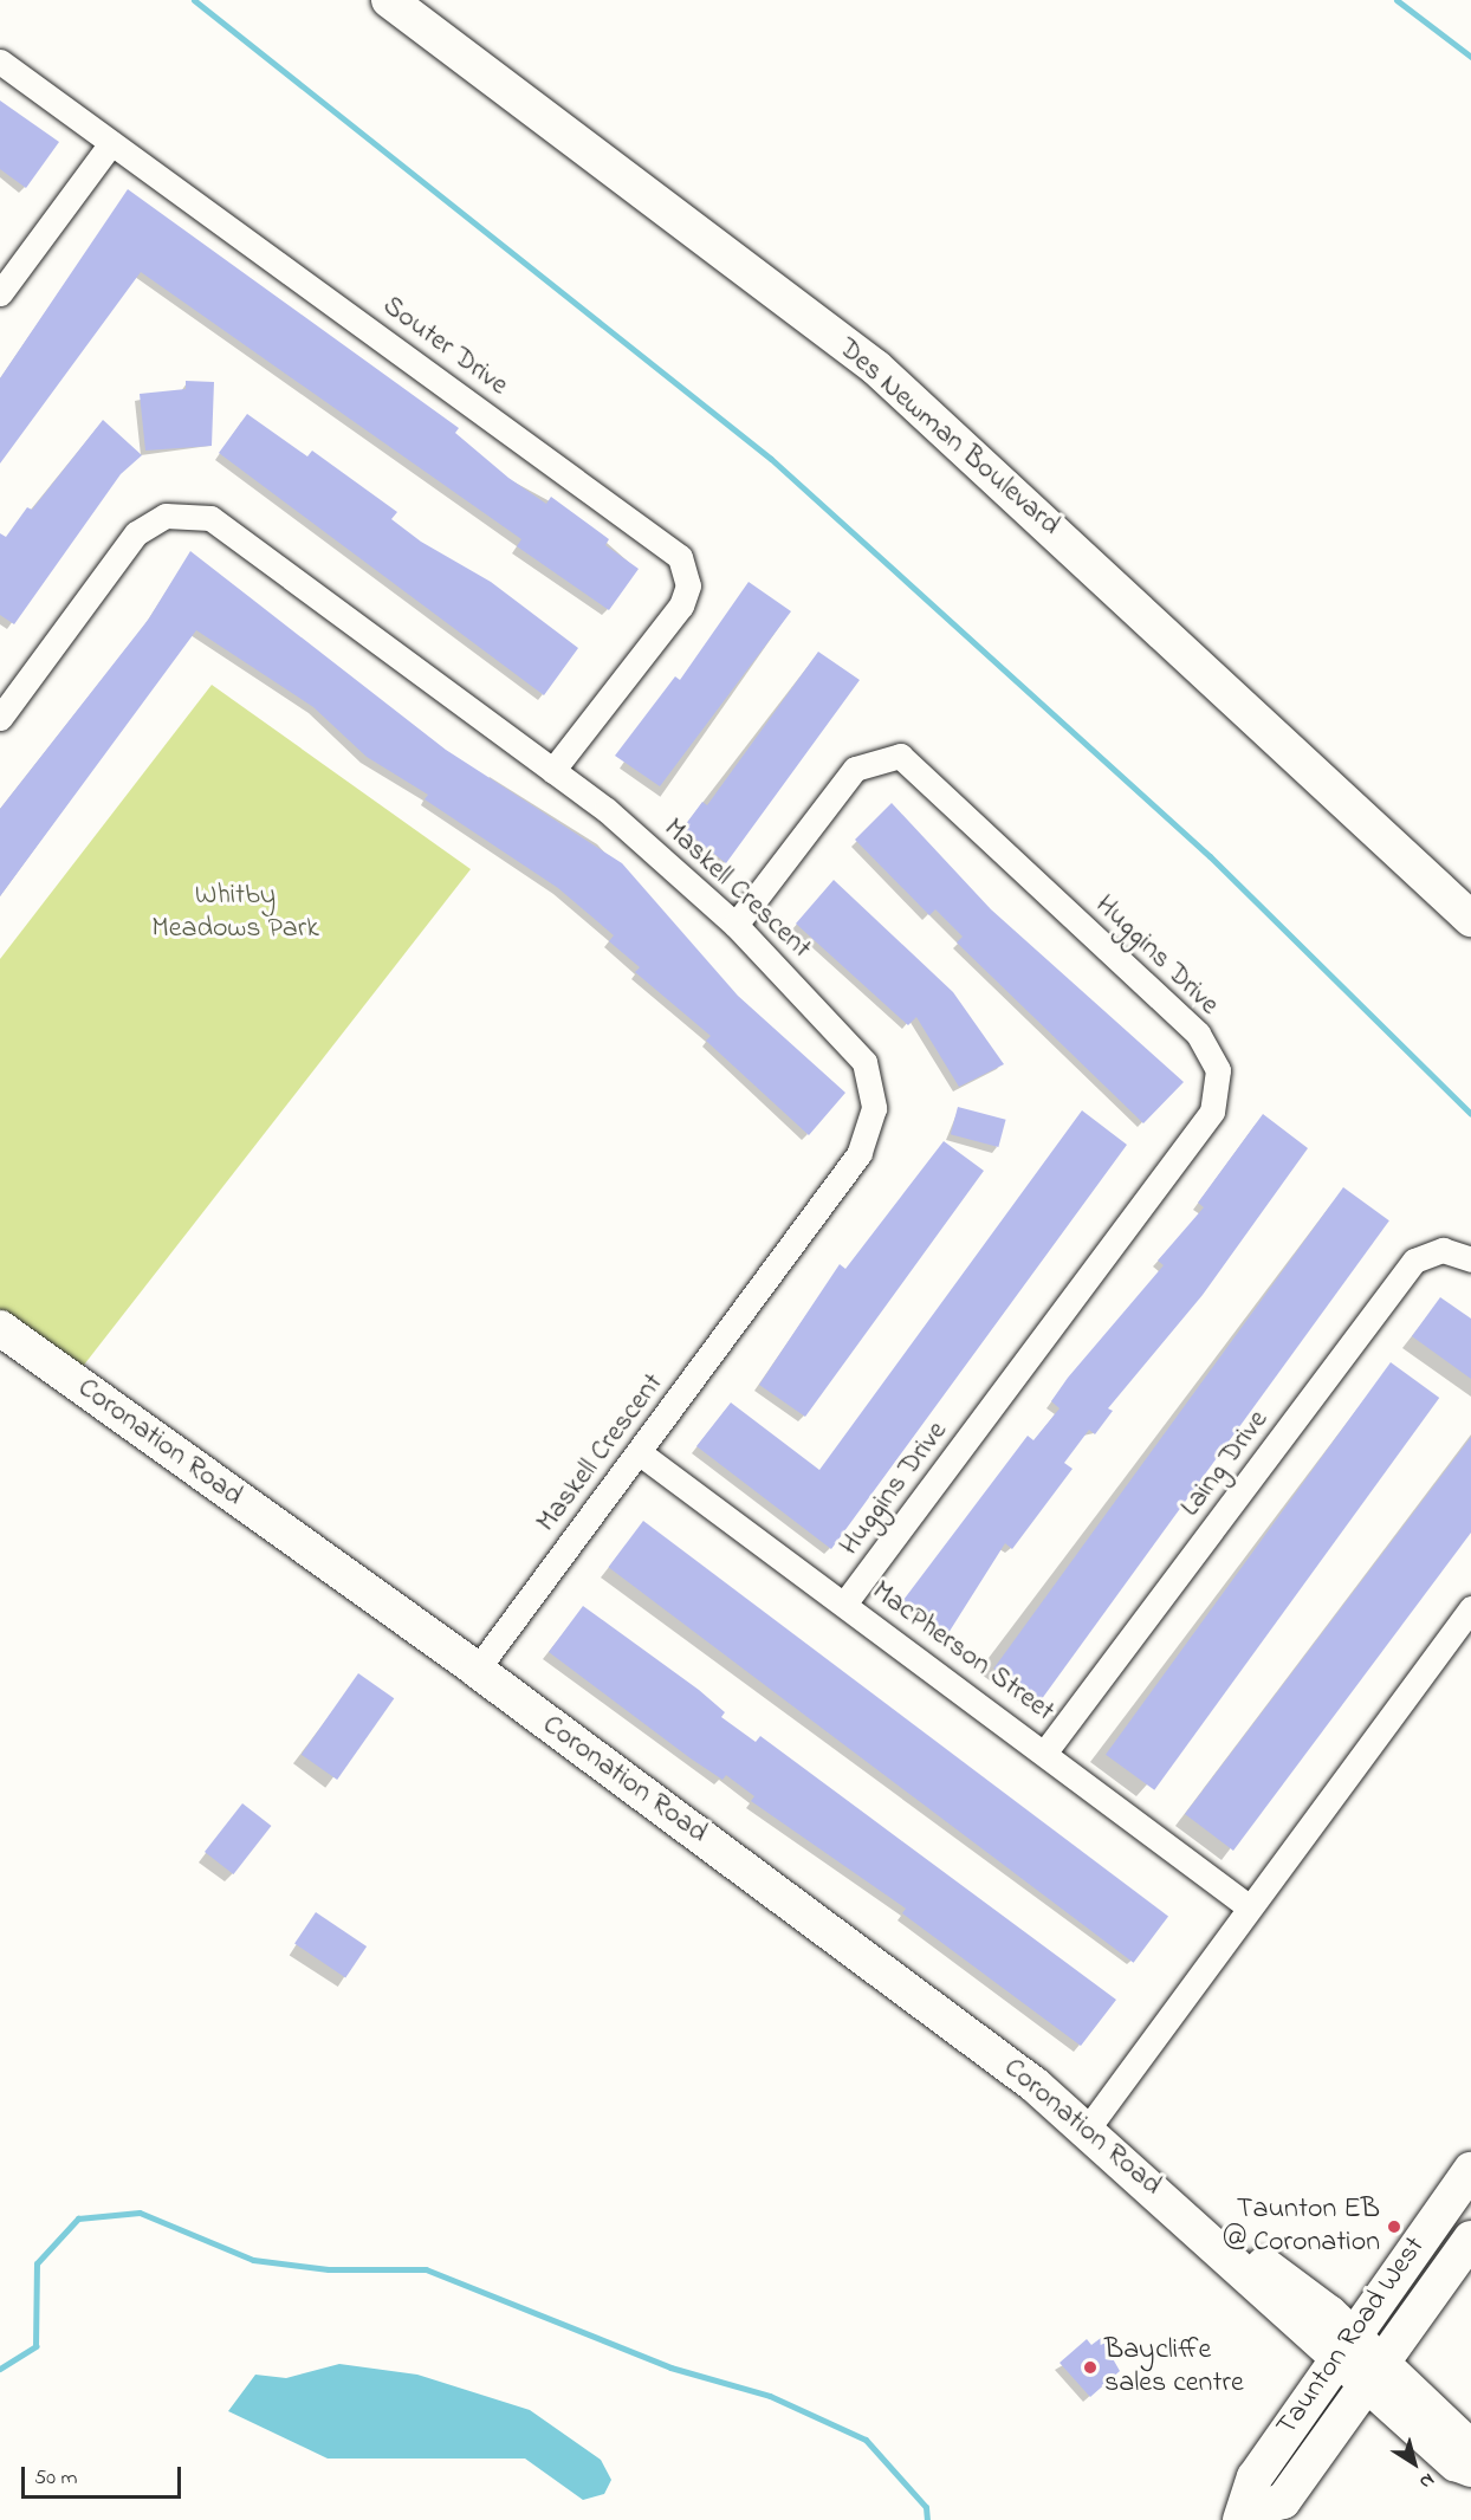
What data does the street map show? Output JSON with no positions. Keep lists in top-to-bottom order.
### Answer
{
  "streets": {
    "street": [
      "Souter Drive",
      "Des Newman Boulevard",
      "Maskell Crescent",
      "Huggins Drive",
      "Coronation Road",
      "Laing Drive",
      "MacPherson Street",
      "Taunton Road West"
    ]
  },
  "crossings": [
    ["Souter Drive", "Maskell Crescent"],
    ["Maskell Crescent", "Huggins Drive"],
    ["Maskell Crescent", "Coronation Road"],
    ["Maskell Crescent", "MacPherson Street"],
    ["Huggins Drive", "MacPherson Street"],
    ["Coronation Road", "Taunton Road West"],
    ["Laing Drive", "MacPherson Street"]
  ],
  "parks": ["Whitby Meadows Park"],
  "places": ["Taunton EB @ Coronation", "Baycliffe sales centre"],
  "scale_bar": "50 m",
  "north": "bottom right"
}
